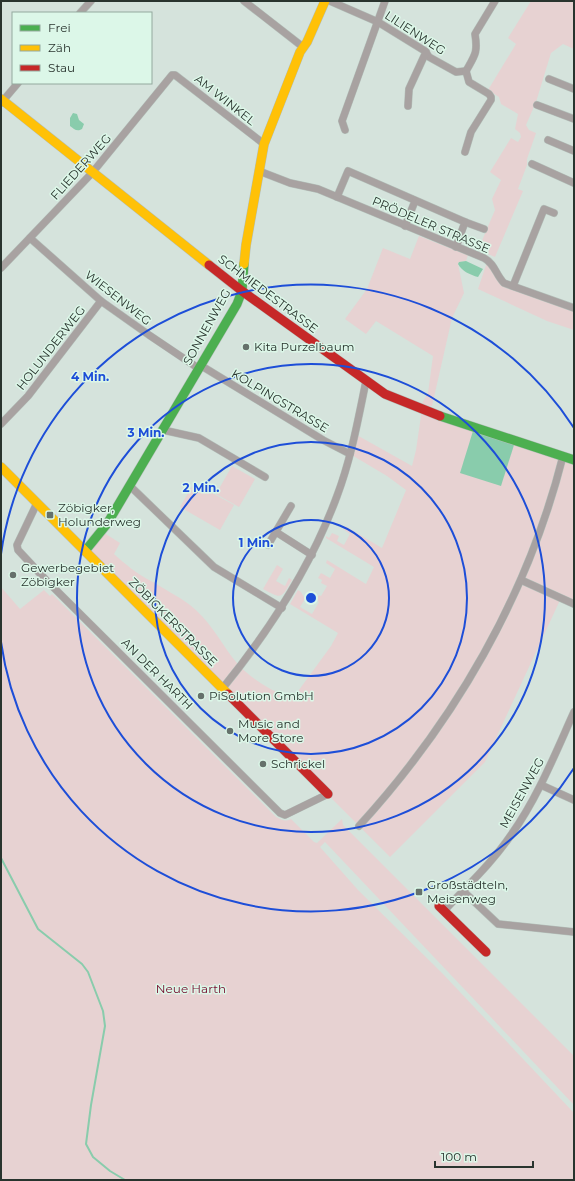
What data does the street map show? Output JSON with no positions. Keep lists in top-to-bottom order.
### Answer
{
  "streets": {
    "street": [
      "LILIENWEG",
      "AM WINKEL",
      "FLIEDERWEG",
      "PRÖDELER STRASSE",
      "SCHMIEDESTRASSE",
      "WIESENWEG",
      "SONNENWEG",
      "HOLUNDERWEG",
      "KOLPINGSTRASSE",
      "ZÖBIGKERSTRASSE",
      "AN DER HARTH",
      "MEISENWEG"
    ]
  },
  "crossings": [
    ["AM WINKEL", "FLIEDERWEG"],
    ["AM WINKEL", "SONNENWEG"],
    ["FLIEDERWEG", "SCHMIEDESTRASSE"],
    ["FLIEDERWEG", "WIESENWEG"],
    ["PRÖDELER STRASSE", "SONNENWEG"],
    ["SCHMIEDESTRASSE", "SONNENWEG"],
    ["WIESENWEG", "SONNENWEG"],
    ["WIESENWEG", "HOLUNDERWEG"],
    ["WIESENWEG", "KOLPINGSTRASSE"],
    ["SONNENWEG", "KOLPINGSTRASSE"],
    ["SONNENWEG", "ZÖBIGKERSTRASSE"],
    ["ZÖBIGKERSTRASSE", "AN DER HARTH"]
  ],
  "parks": ["Neue Harth"],
  "places": {
    "other": [
      "Kita Purzelbaum",
      "Gewerbegebiet Zöbigker",
      "PiSolution GmbH",
      "Music and More Store",
      "Schrickel"
    ],
    "transit": ["Zöbigker, Holunderweg", "Großstädteln, Meisenweg"]
  },
  "legend": ["Frei", "Zäh", "Stau"],
  "scale_bar": "100 m",
  "rings": [
    "4 Min.",
    "3 Min.",
    "2 Min.",
    "1 Min."
  ]
}
